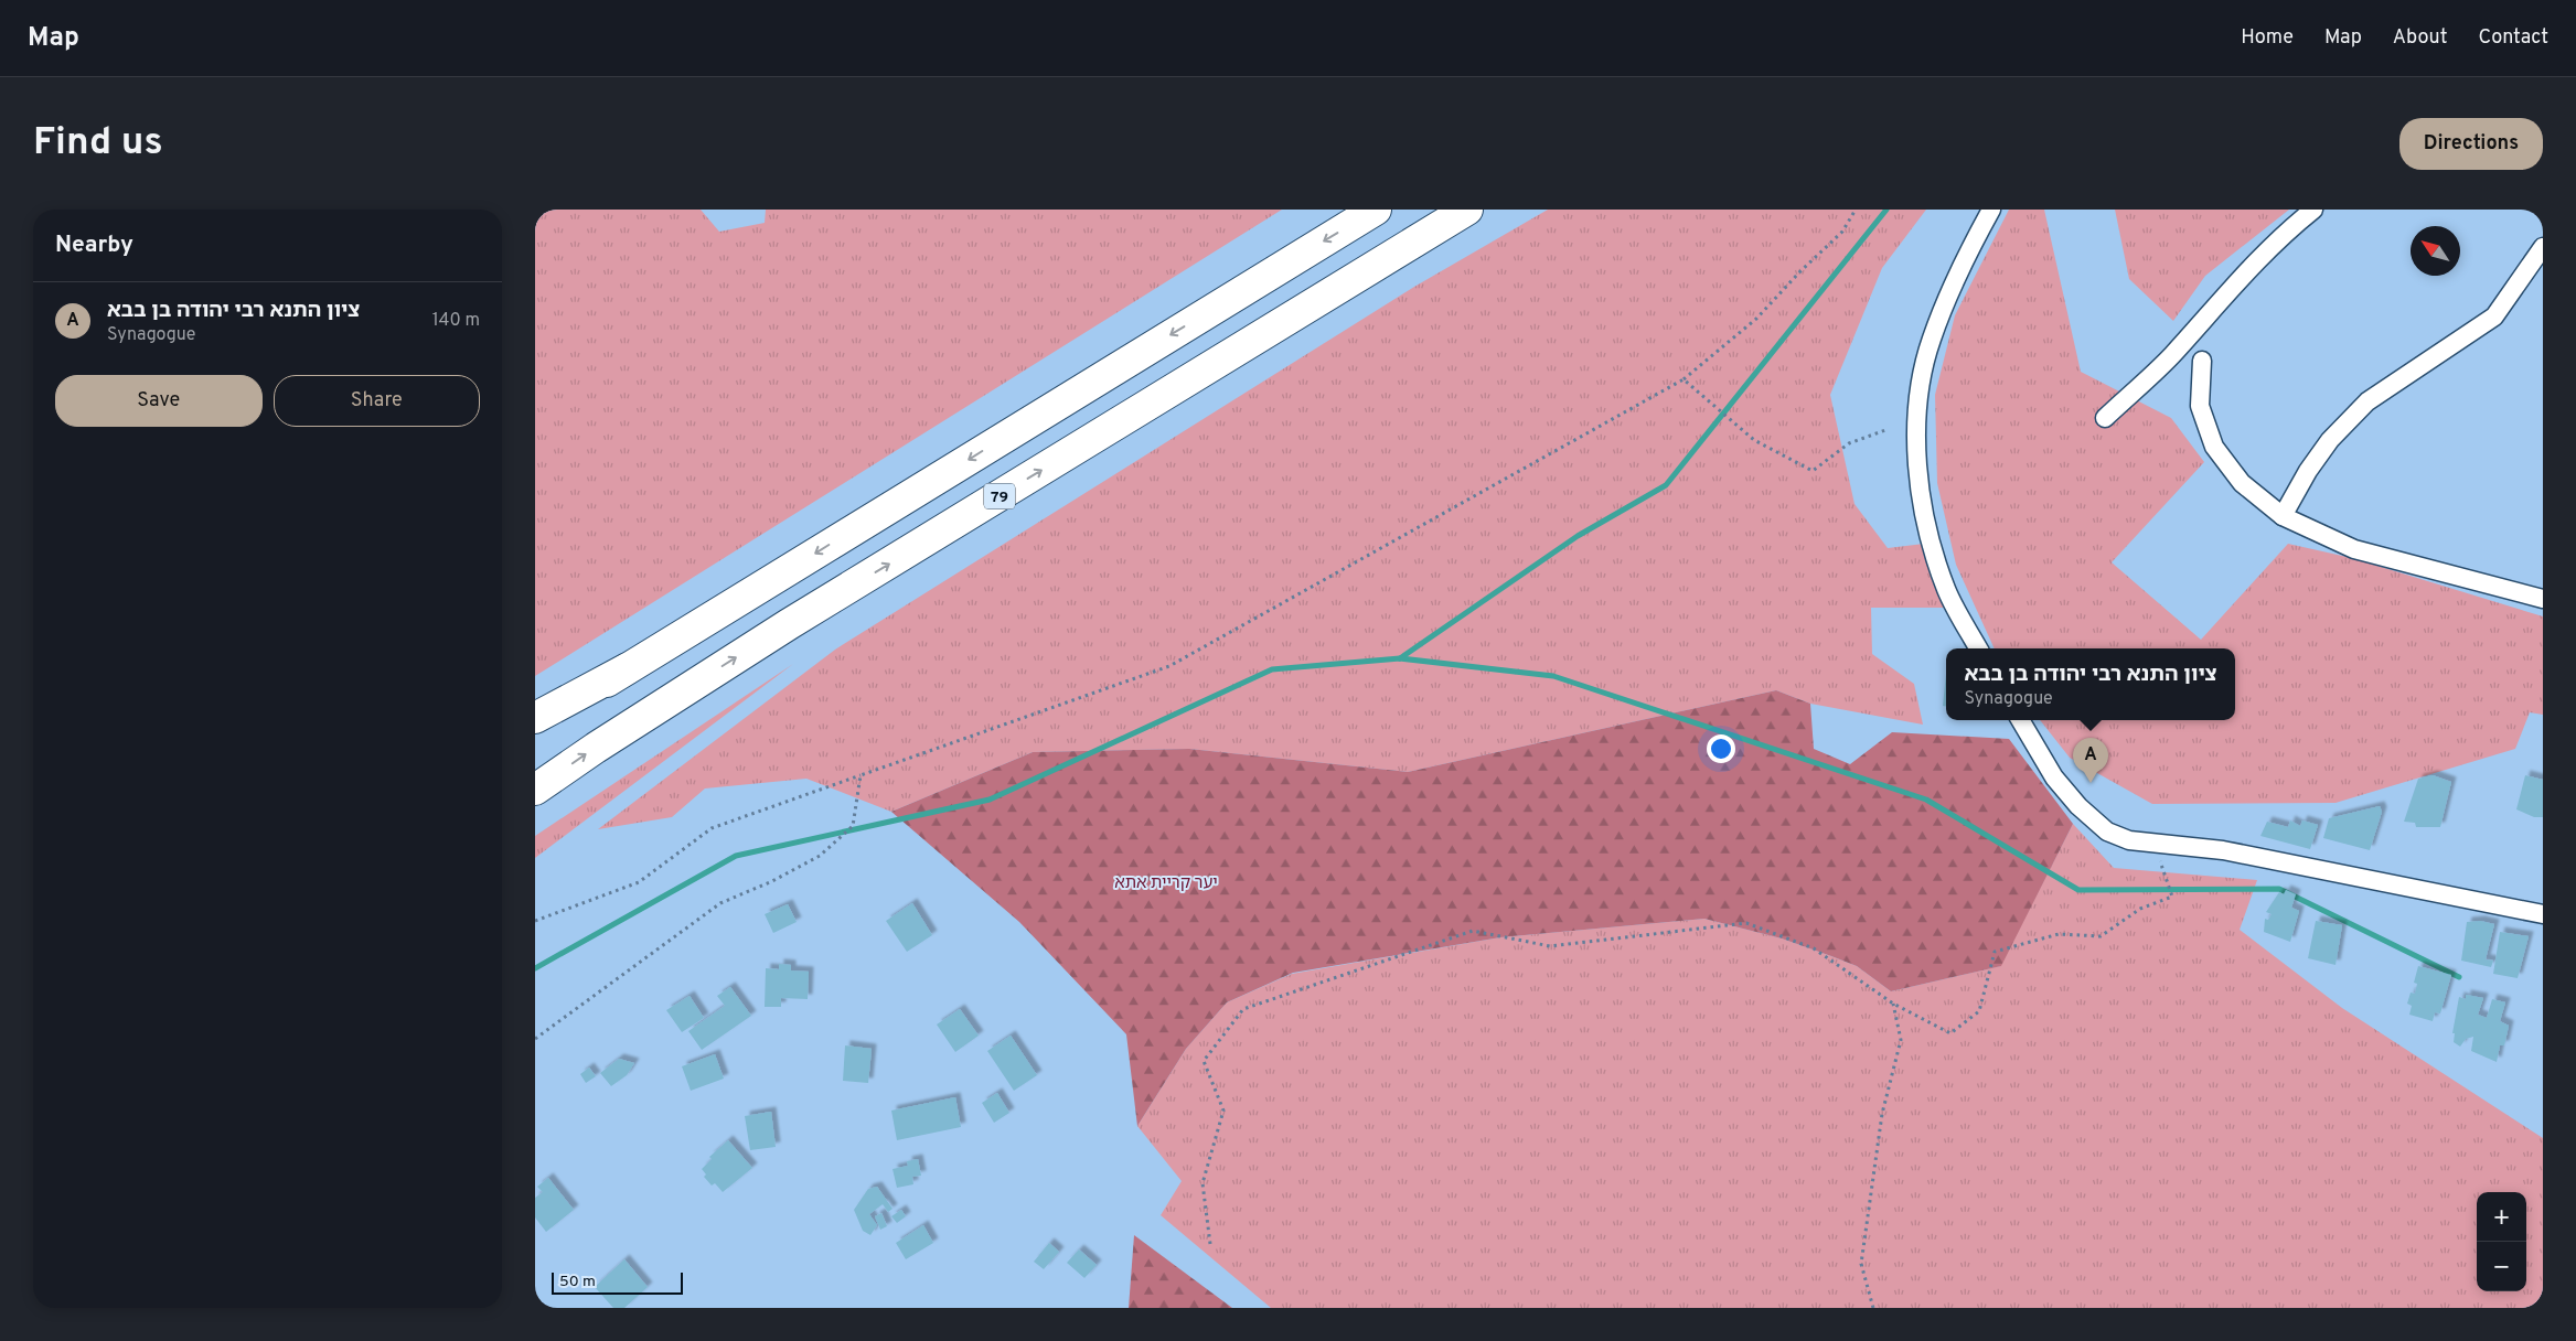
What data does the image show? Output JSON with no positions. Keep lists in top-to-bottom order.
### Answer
{
  "streets": {
    "highway": ["79"]
  },
  "parks": ["יער קריית אתא"],
  "scale_bar": "50 m",
  "north": "top left",
  "page": {
    "header": "Map",
    "nav": [
      "Home",
      "Map",
      "About",
      "Contact"
    ],
    "buttons": [
      "Directions",
      ["Save", "Share"]
    ],
    "title": "Find us",
    "heading": "Nearby",
    "list": [
      {
        "mark": "A",
        "name": "ציון התנא רבי יהודה בן בבא",
        "note": "Synagogue",
        "value": "140 m"
      }
    ],
    "popup": ["ציון התנא רבי יהודה בן בבא", "Synagogue"],
    "pins": "A",
    "map_buttons": ["+", "−"],
    "scale": "50 m"
  }
}
